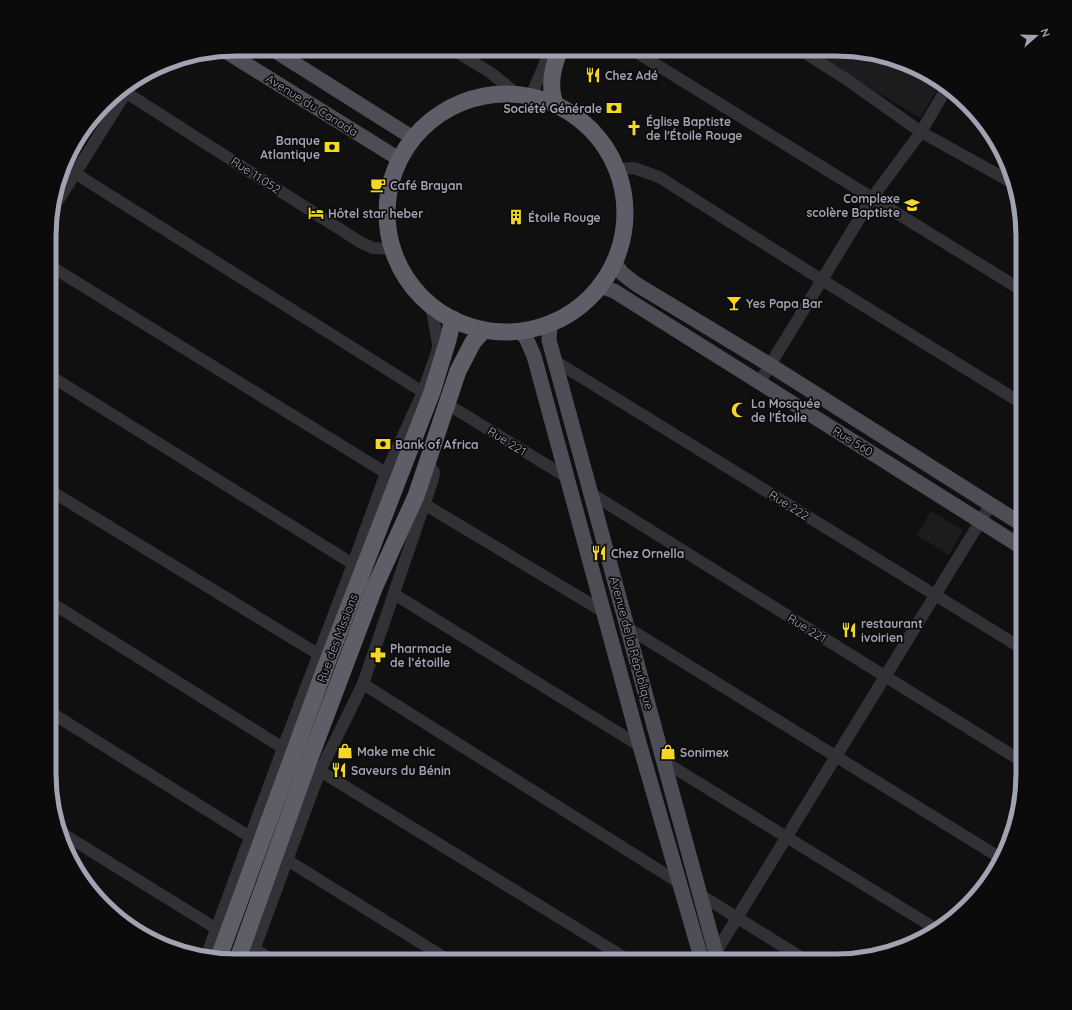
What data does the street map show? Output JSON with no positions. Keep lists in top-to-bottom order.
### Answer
{
  "streets": {
    "highway": ["Rue des Missions"],
    "main road": ["Avenue du Canada", "Rue 560", "Avenue de la République"],
    "street": ["Rue 11.052", "Rue 221", "Rue 222"]
  },
  "crossings": [
    ["Rue 221", "Rue des Missions"],
    ["Rue 221", "Avenue de la République"],
    ["Rue 222", "Avenue de la République"]
  ],
  "places": {
    "restaurant": [
      "Chez Adé",
      "Chez Ornella",
      "restaurant ivoirien",
      "Saveurs du Bénin"
    ],
    "bank": ["Société Générale", "Banque Atlantique", "Bank of Africa"],
    "church": ["Église Baptiste de l'Étoile Rouge"],
    "cafe": ["Café Brayan"],
    "school or university": ["Complexe scolère Baptiste"],
    "hotel": ["Hôtel star heber"],
    "building": ["Étoile Rouge"],
    "bar": ["Yes Papa Bar"],
    "mosque": ["La Mosquée de l'Étoile"],
    "pharmacy": ["Pharmacie de l’étoille"],
    "shop": ["Make me chic", "Sonimex"]
  },
  "north": "right"
}
